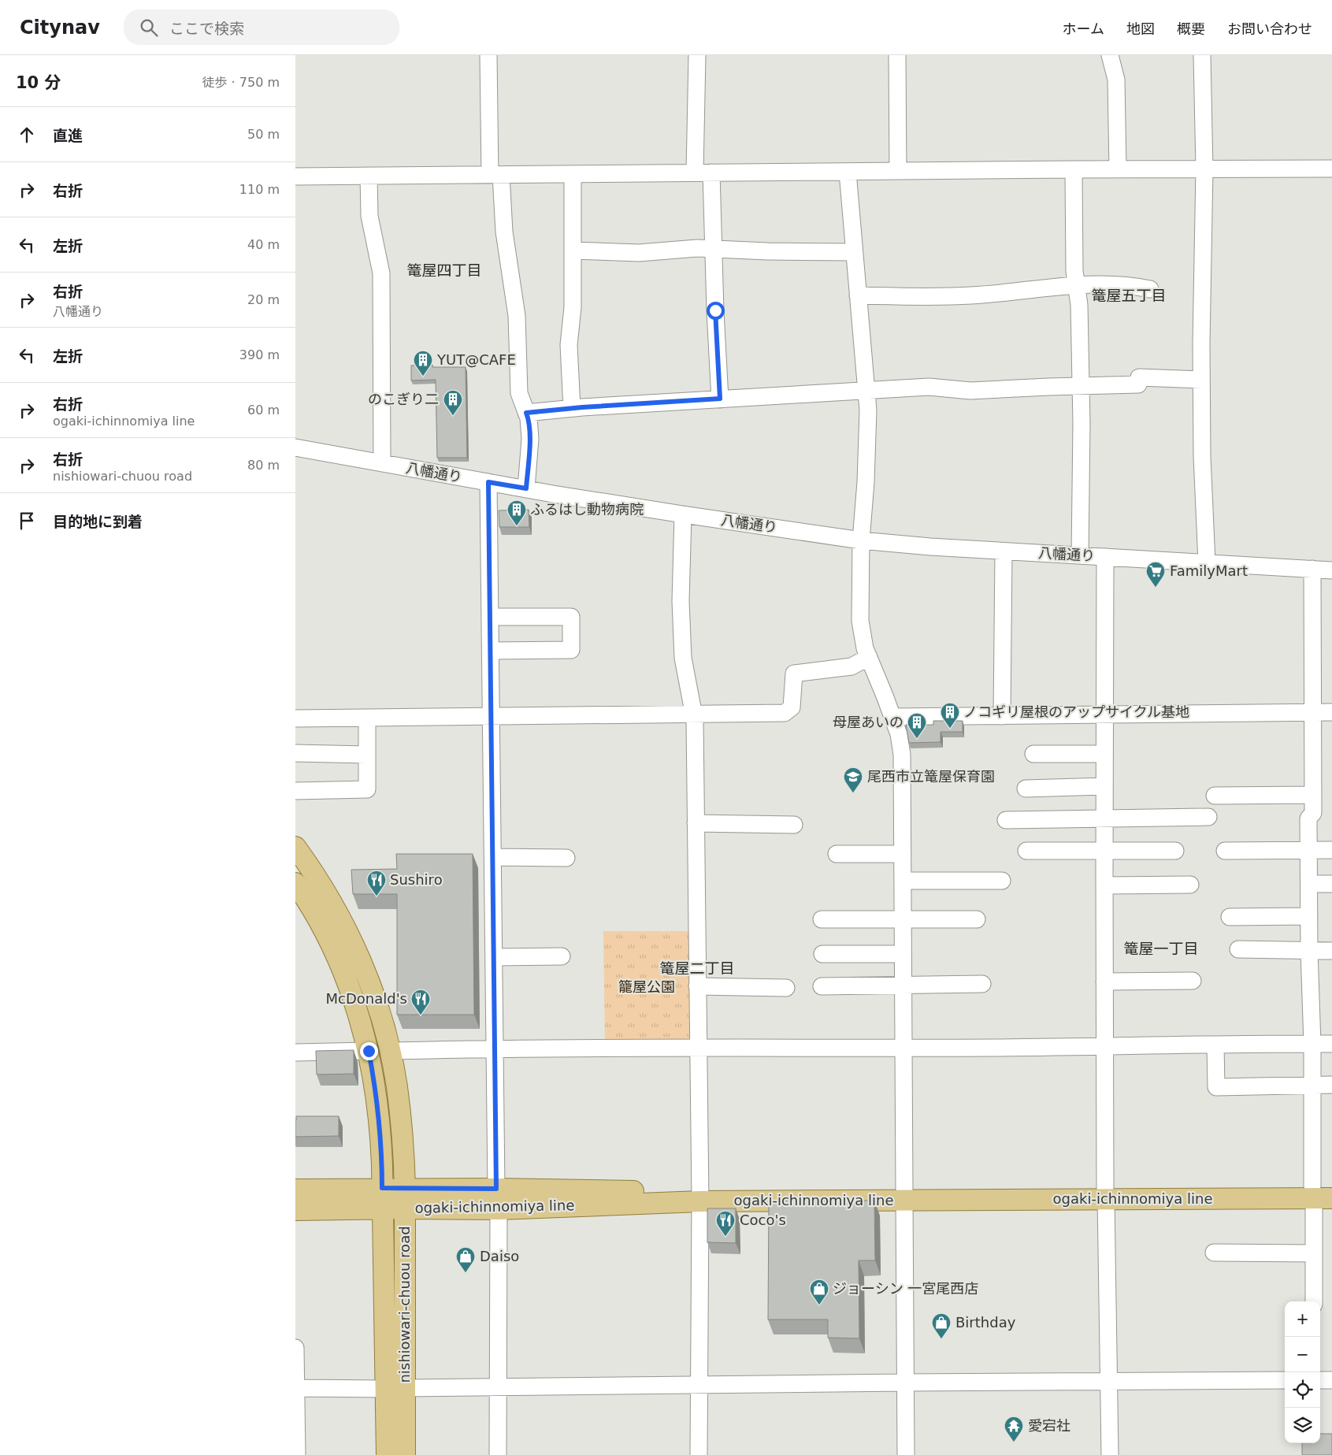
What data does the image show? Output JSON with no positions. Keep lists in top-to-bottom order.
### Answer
{
  "streets": {
    "main road": ["ogaki-ichinnomiya line", "nishiowari-chuou road"],
    "street": ["八幡通り"]
  },
  "crossings": [
    ["ogaki-ichinnomiya line", "nishiowari-chuou road"]
  ],
  "districts": [
    "篭屋四丁目",
    "篭屋五丁目",
    "篭屋一丁目",
    "篭屋二丁目"
  ],
  "parks": ["籠屋公園"],
  "places": {
    "building": [
      "YUT@CAFE",
      "のこぎり二",
      "ふるはし動物病院",
      "ノコギリ屋根のアップサイクル基地",
      "母屋あいの"
    ],
    "supermarket": ["FamilyMart"],
    "school or university": ["尾西市立篭屋保育園"],
    "restaurant": ["Sushiro", "McDonald's", "Coco's"],
    "shop": ["Daiso", "ジョーシン 一宮尾西店", "Birthday"],
    "temple": ["愛宕社"]
  },
  "page": {
    "header": "Citynav",
    "search": "ここで検索",
    "nav": [
      "ホーム",
      "地図",
      "概要",
      "お問い合わせ"
    ],
    "heading": ["10 分", "徒歩 · 750 m"],
    "list": [
      ["直進", "50 m"],
      ["右折", "110 m"],
      ["左折", "40 m"],
      ["右折", "八幡通り", "20 m"],
      ["左折", "390 m"],
      ["右折", "ogaki-ichinnomiya line", "60 m"],
      ["右折", "nishiowari-chuou road", "80 m"],
      "目的地に到着"
    ],
    "map_buttons": ["+", "−"]
  }
}
